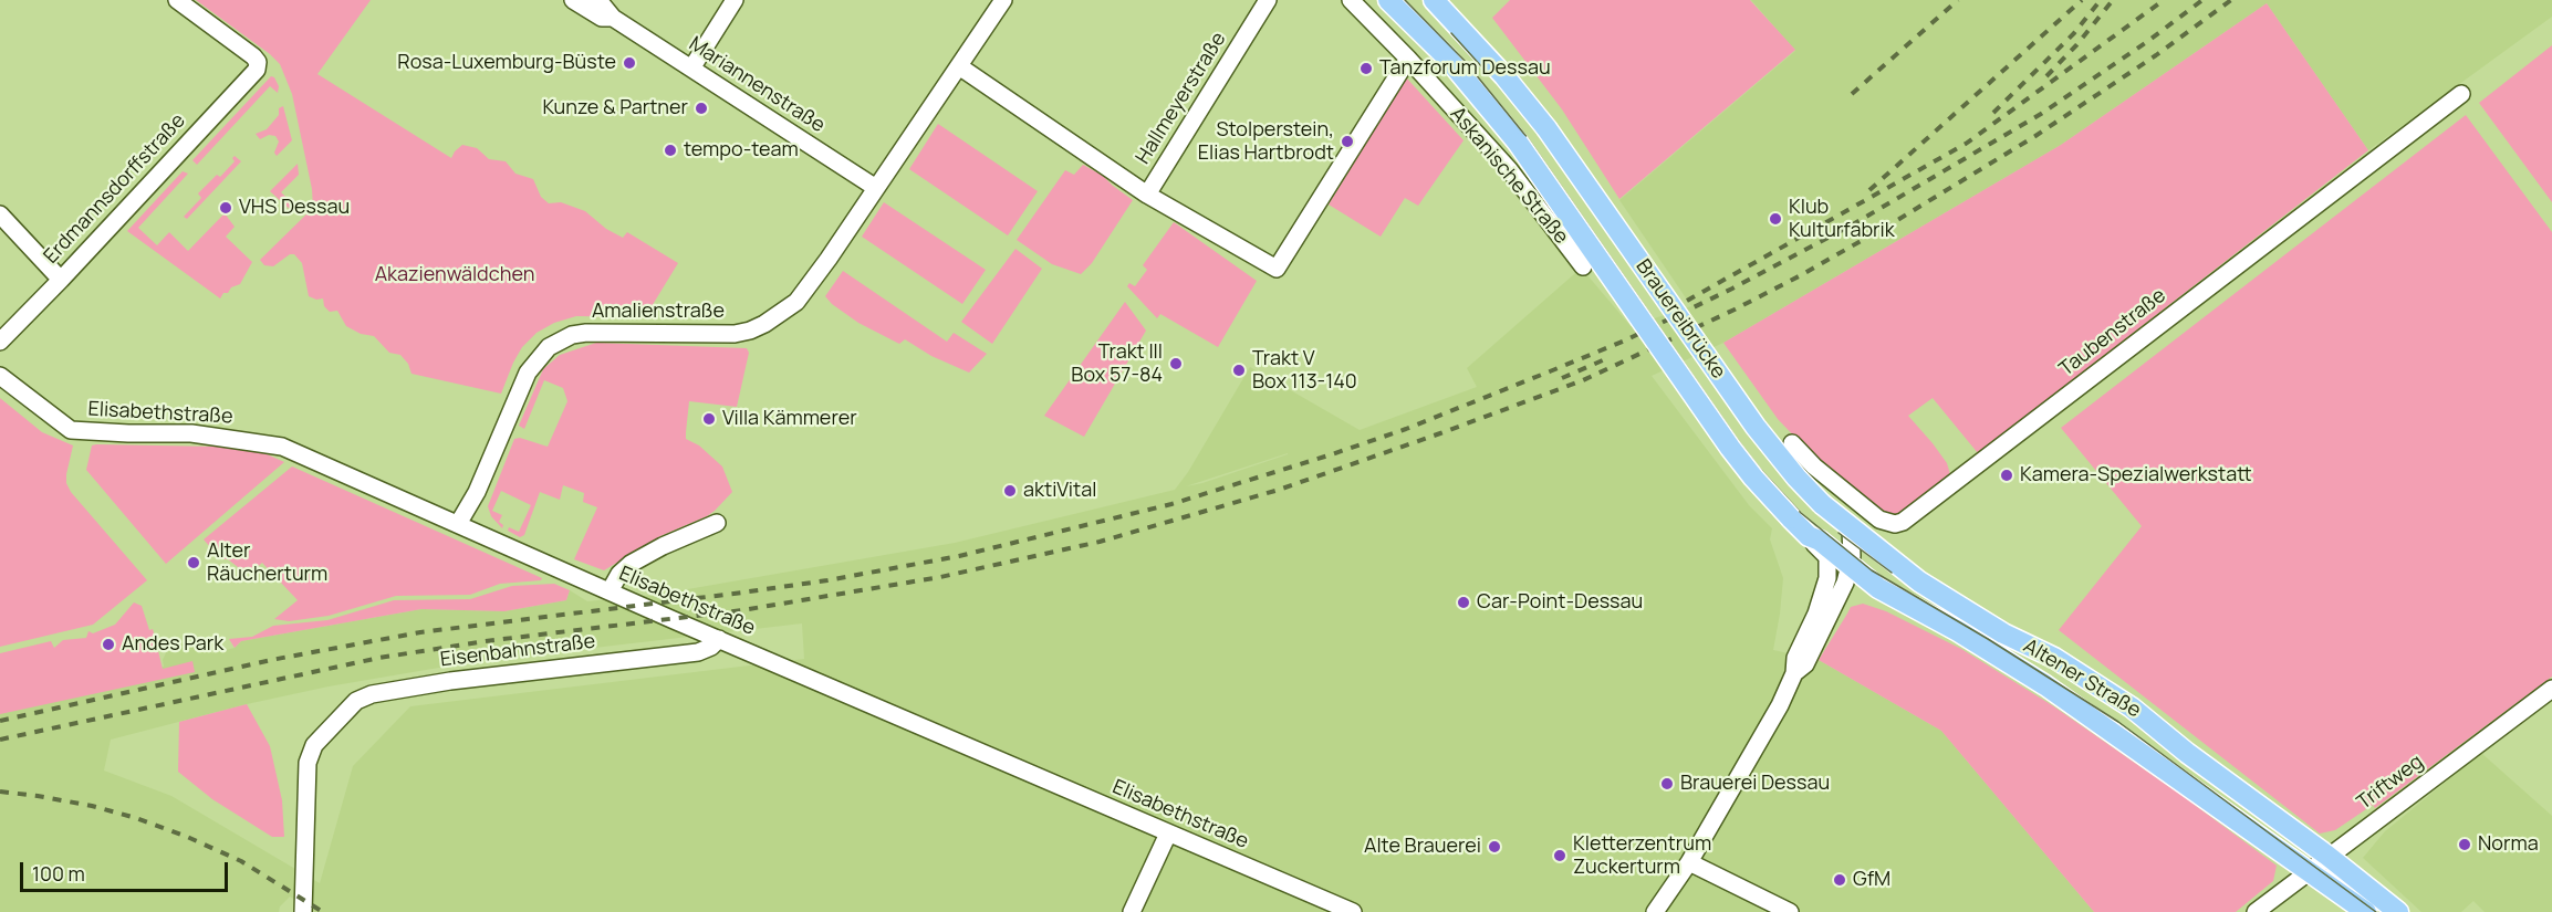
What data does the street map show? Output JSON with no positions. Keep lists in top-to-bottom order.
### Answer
{
  "streets": {
    "main road": ["Askanische Straße", "Brauereibrücke", "Altener Straße"],
    "street": [
      "Mariannenstraße",
      "Hallmeyerstraße",
      "Erdmannsdorffstraße",
      "Amalienstraße",
      "Taubenstraße",
      "Elisabethstraße",
      "Eisenbahnstraße",
      "Triftweg"
    ]
  },
  "crossings": [
    ["Mariannenstraße", "Amalienstraße"],
    ["Hallmeyerstraße", "Amalienstraße"],
    ["Askanische Straße", "Brauereibrücke"],
    ["Amalienstraße", "Elisabethstraße"],
    ["Brauereibrücke", "Altener Straße"],
    ["Elisabethstraße", "Eisenbahnstraße"],
    ["Altener Straße", "Triftweg"]
  ],
  "parks": ["Akazienwäldchen"],
  "places": [
    "Rosa-Luxemburg-Büste",
    "Tanzforum Dessau",
    "Kunze & Partner",
    "Stolperstein, Elias Hartbrodt",
    "tempo-team",
    "VHS Dessau",
    "Klub Kulturfabrik",
    "Trakt III Box 57-84",
    "Trakt V Box 113-140",
    "Villa Kämmerer",
    "Kamera-Spezialwerkstatt",
    "aktiVital",
    "Alter Räucherturm",
    "Car-Point-Dessau",
    "Andes Park",
    "Brauerei Dessau",
    "Norma",
    "Alte Brauerei",
    "Kletterzentrum Zuckerturm",
    "GfM"
  ],
  "scale_bar": "100 m"
}
